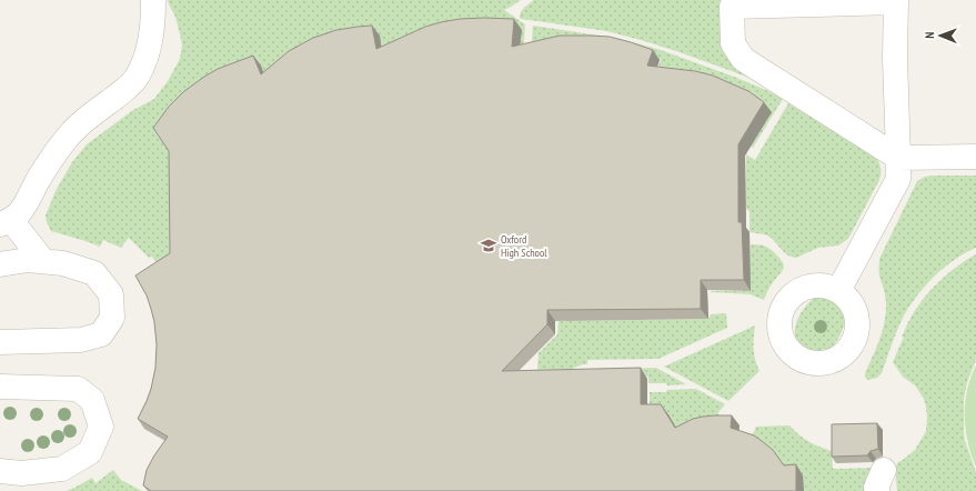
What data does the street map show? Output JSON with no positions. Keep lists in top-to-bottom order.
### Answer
{
  "places": {
    "school or university": ["Oxford High School"]
  },
  "north": "left"
}
